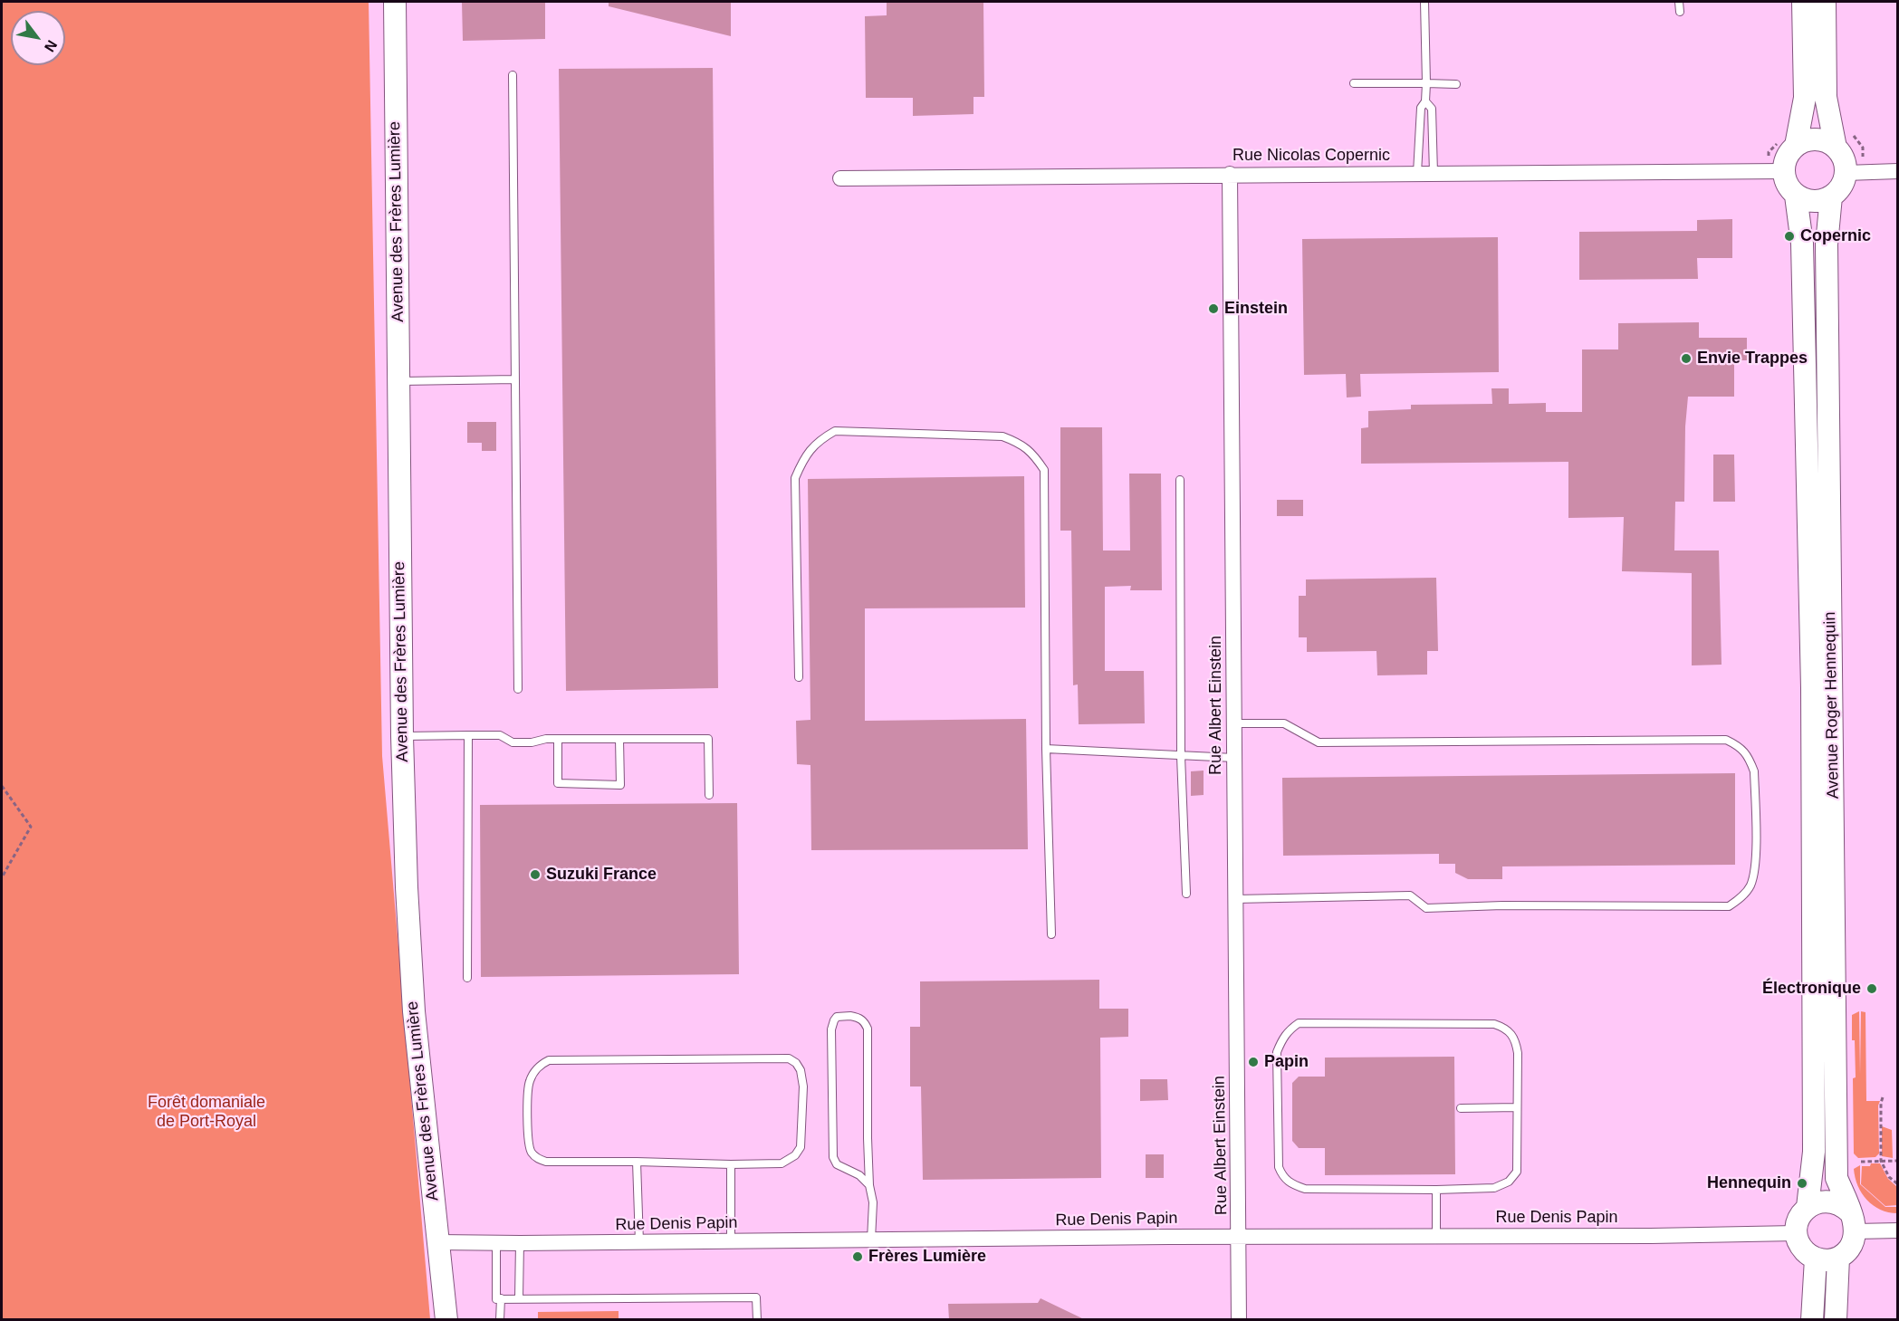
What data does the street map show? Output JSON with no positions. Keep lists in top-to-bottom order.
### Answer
{
  "streets": {
    "street": [
      "Rue Nicolas Copernic",
      "Avenue des Frères Lumière",
      "Rue Albert Einstein",
      "Avenue Roger Hennequin",
      "Rue Denis Papin"
    ]
  },
  "crossings": [
    ["Rue Nicolas Copernic", "Rue Albert Einstein"],
    ["Rue Nicolas Copernic", "Avenue Roger Hennequin"],
    ["Avenue des Frères Lumière", "Rue Denis Papin"],
    ["Rue Albert Einstein", "Rue Denis Papin"],
    ["Avenue Roger Hennequin", "Rue Denis Papin"]
  ],
  "parks": ["Forêt domaniale de Port-Royal"],
  "places": [
    "Copernic",
    "Einstein",
    "Envie Trappes",
    "Suzuki France",
    "Électronique",
    "Papin",
    "Hennequin",
    "Frères Lumière"
  ],
  "north": "bottom right"
}
